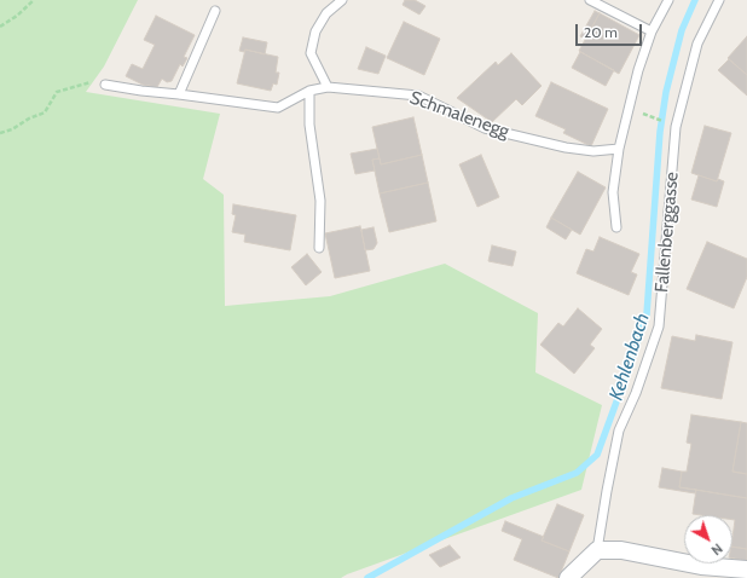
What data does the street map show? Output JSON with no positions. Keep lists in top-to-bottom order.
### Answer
{
  "streets": {
    "lane": ["Schmalenegg", "Fallenberggasse"]
  },
  "water": ["Kehlenbach"],
  "scale_bar": "20 m",
  "north": "bottom right"
}
